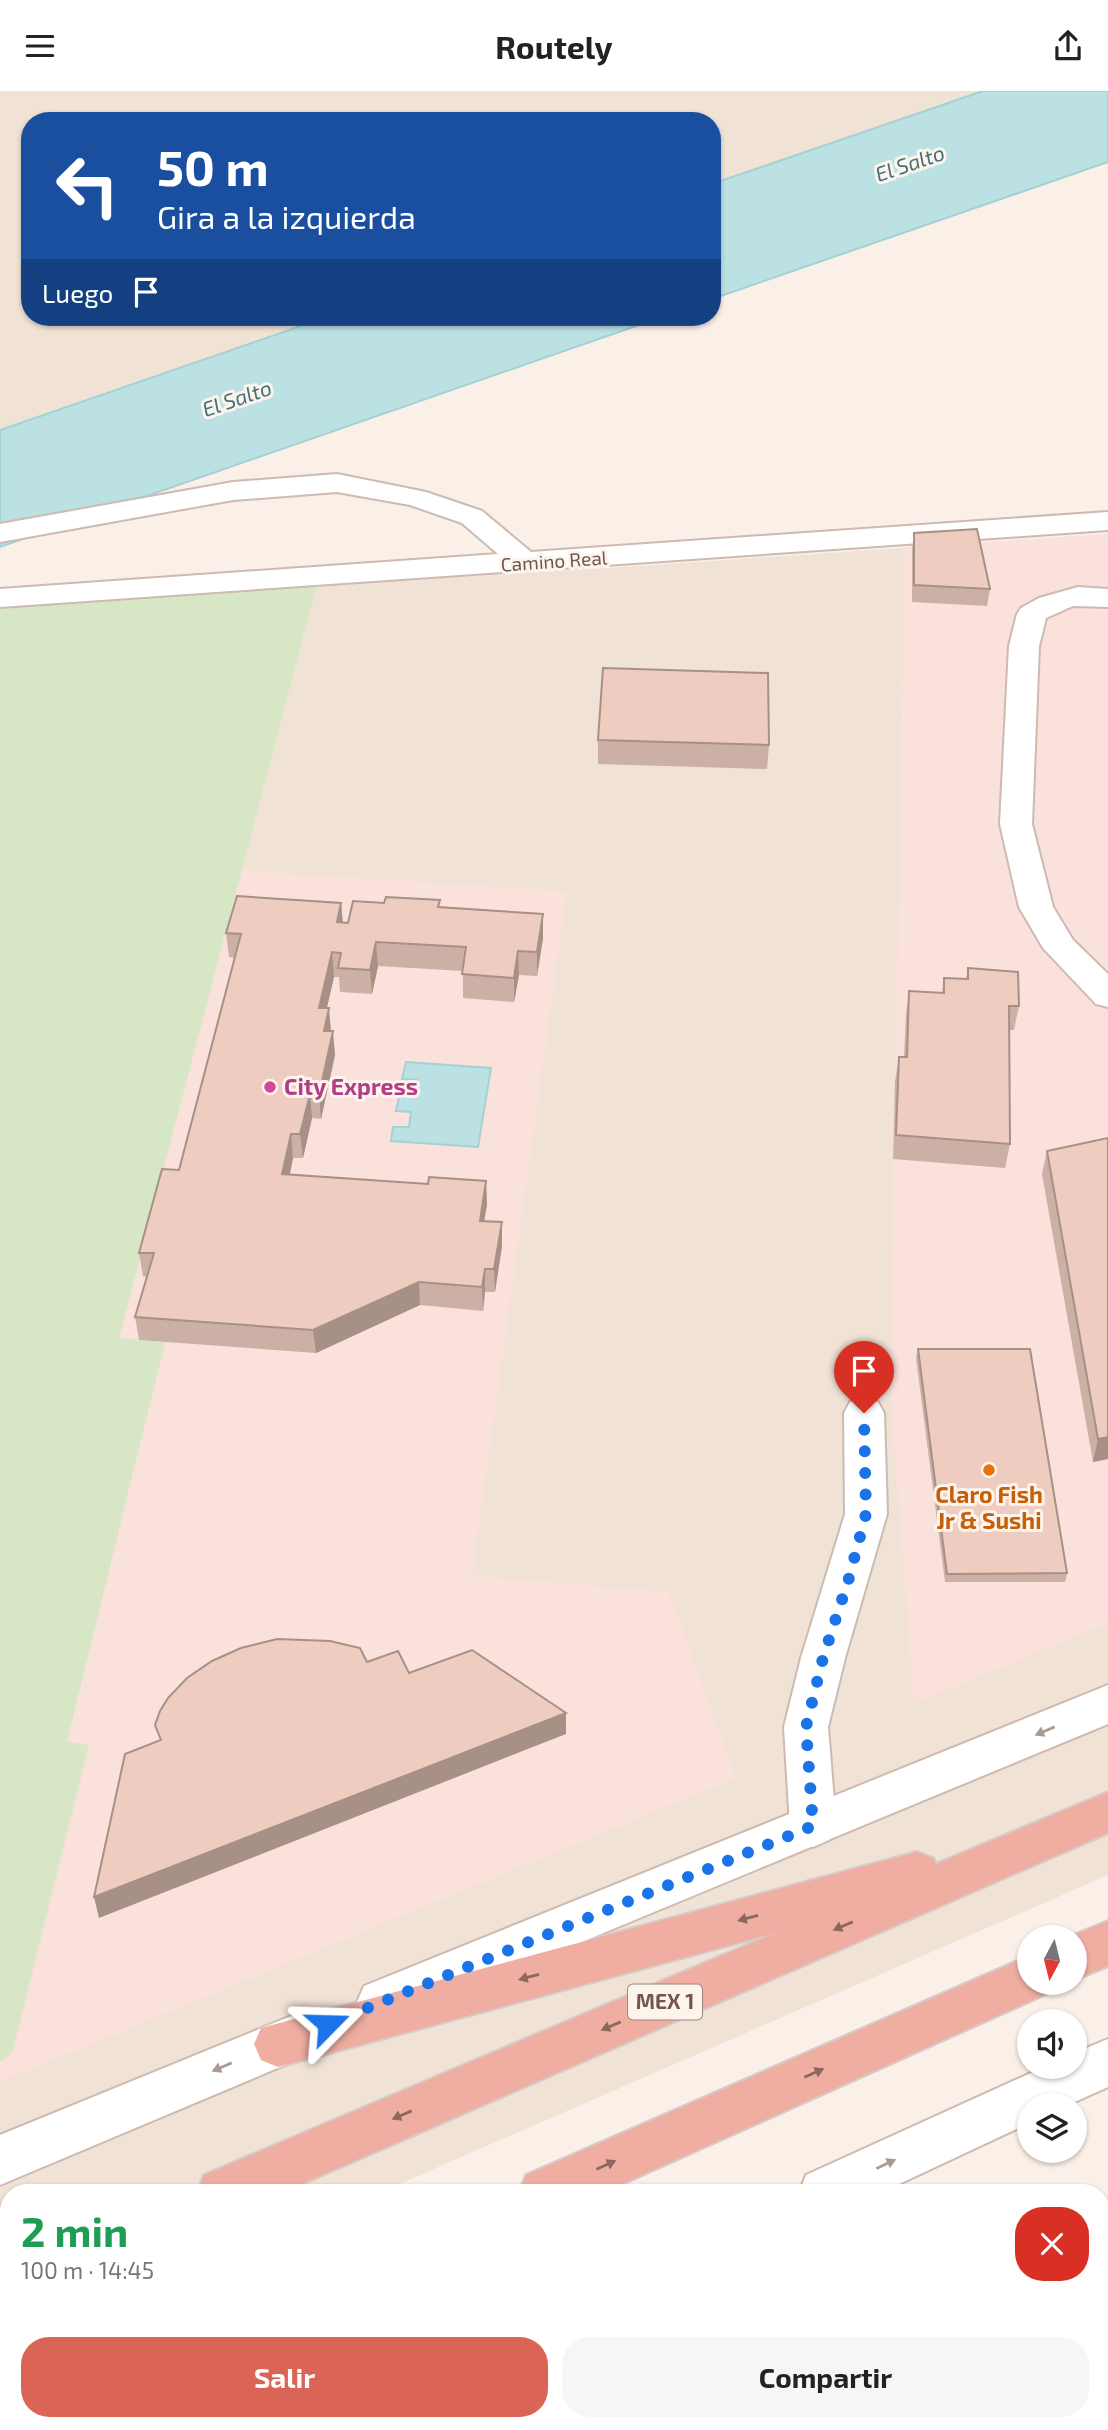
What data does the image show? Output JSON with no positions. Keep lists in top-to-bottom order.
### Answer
{
  "streets": {
    "highway": ["MEX 1"],
    "street": ["Camino Real"]
  },
  "water": ["El Salto"],
  "places": ["City Express", "Claro Fish Jr & Sushi"],
  "north": "bottom",
  "page": {
    "header": "Routely",
    "turn": ["50 m", "Gira a la izquierda"],
    "then": "Luego",
    "heading": ["2 min", "100 m · 14:45"],
    "buttons": ["Salir", "Compartir"]
  }
}
